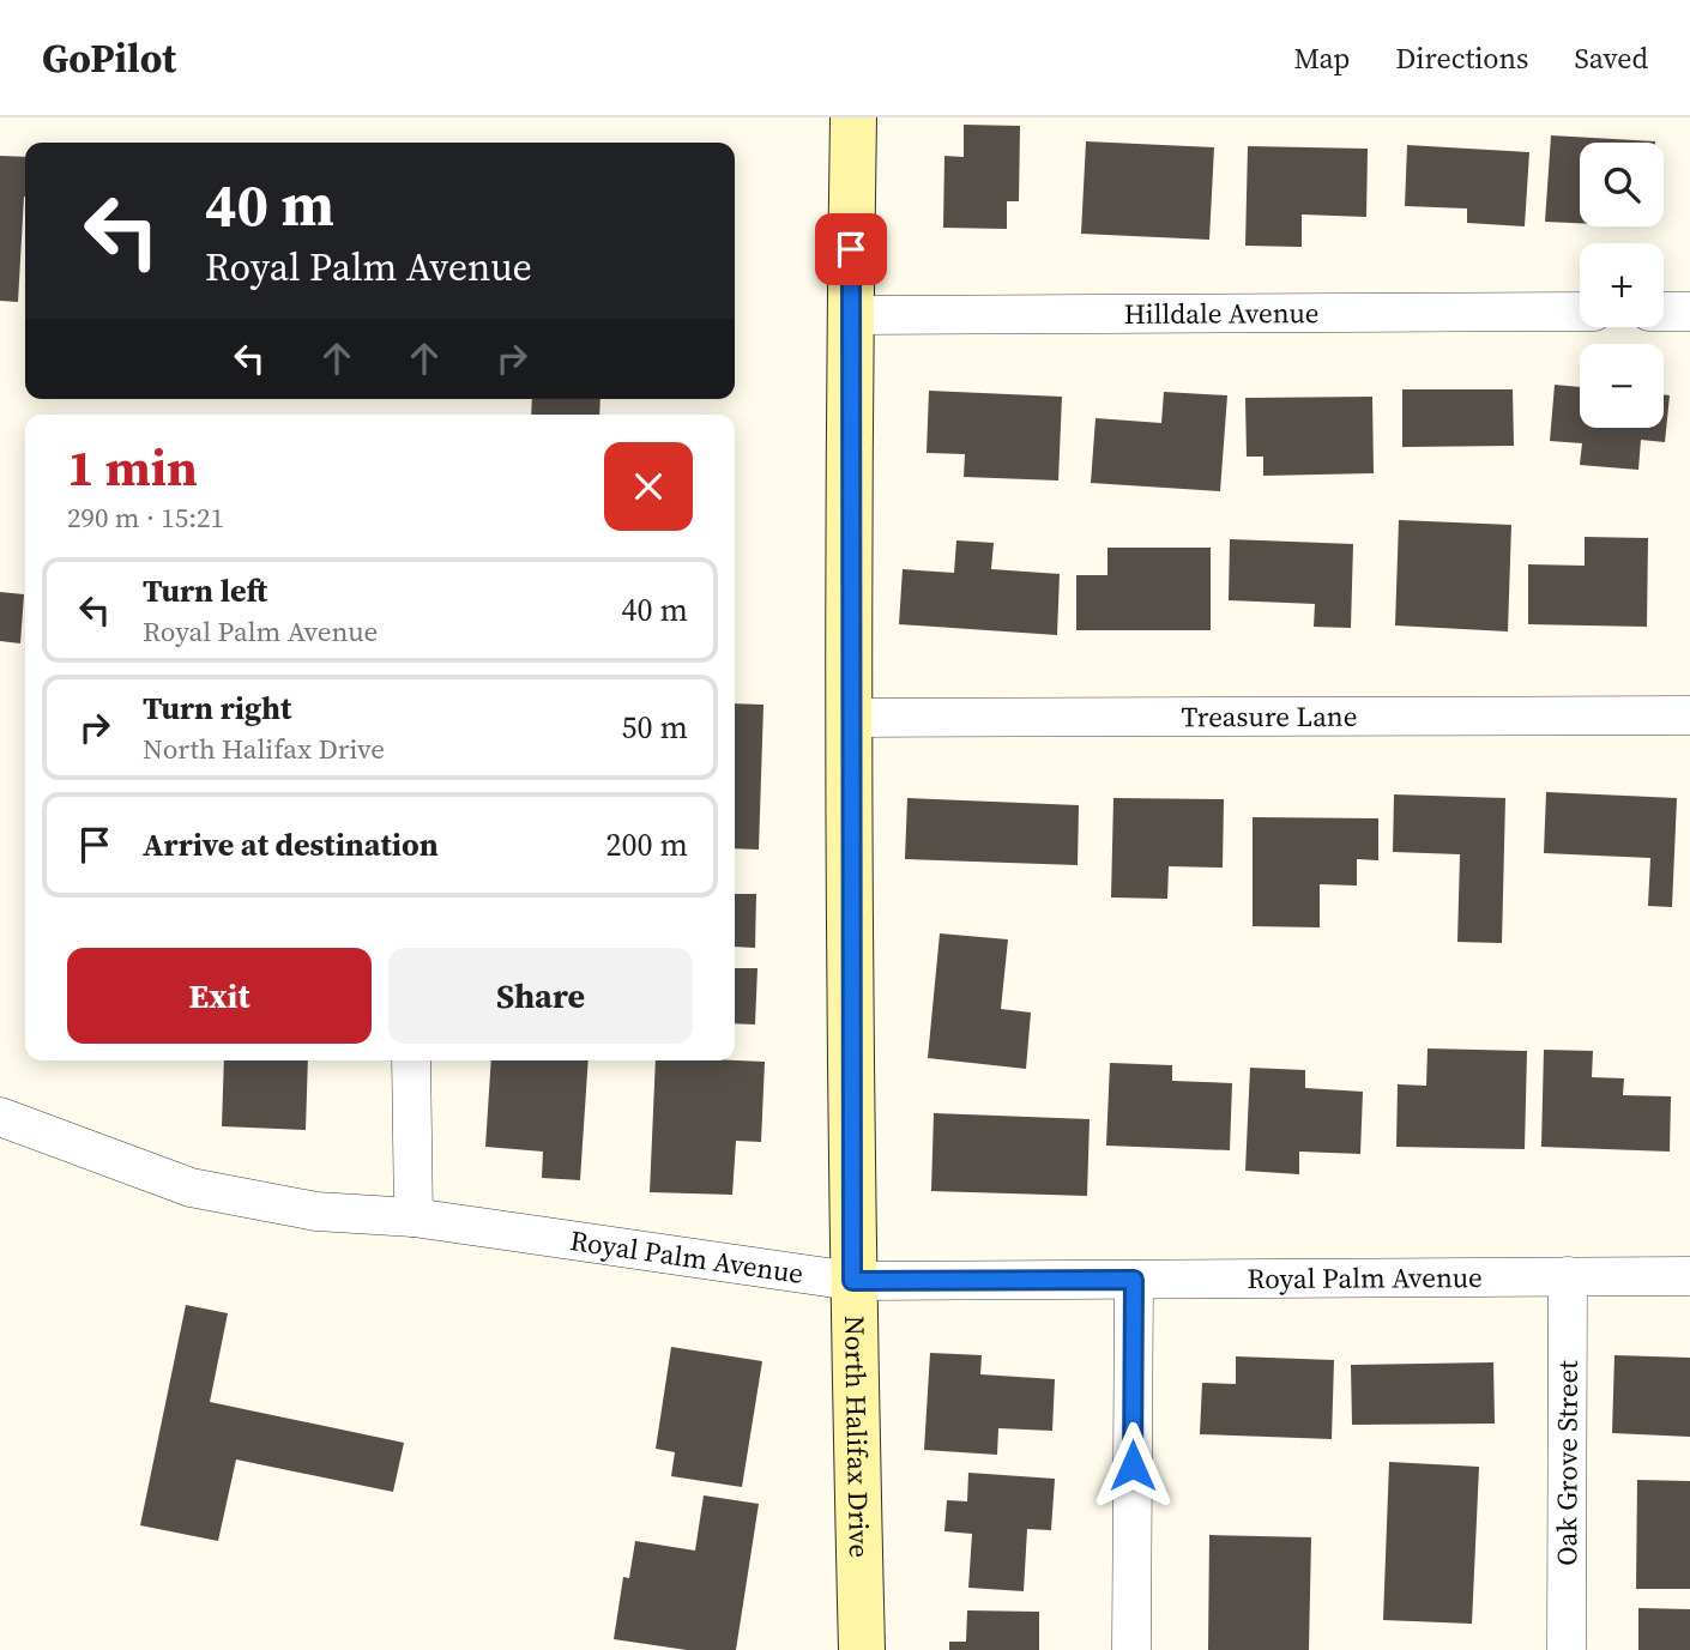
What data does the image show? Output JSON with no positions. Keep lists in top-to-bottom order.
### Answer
{
  "streets": {
    "street": [
      "Hilldale Avenue",
      "Treasure Lane",
      "Royal Palm Avenue",
      "North Halifax Drive",
      "Oak Grove Street"
    ]
  },
  "crossings": [
    ["Hilldale Avenue", "North Halifax Drive"],
    ["Treasure Lane", "North Halifax Drive"],
    ["Royal Palm Avenue", "North Halifax Drive"],
    ["Royal Palm Avenue", "Oak Grove Street"]
  ],
  "page": {
    "header": "GoPilot",
    "nav": ["Map", "Directions", "Saved"],
    "map_buttons": ["+", "−"],
    "turn": ["40 m", "Royal Palm Avenue"],
    "heading": ["1 min", "290 m · 15:21"],
    "list": [
      {
        "name": "Turn left",
        "note": "Royal Palm Avenue",
        "value": "40 m"
      },
      {
        "name": "Turn right",
        "note": "North Halifax Drive",
        "value": "50 m"
      },
      {
        "name": "Arrive at destination",
        "value": "200 m"
      }
    ],
    "buttons": ["Exit", "Share"]
  }
}
